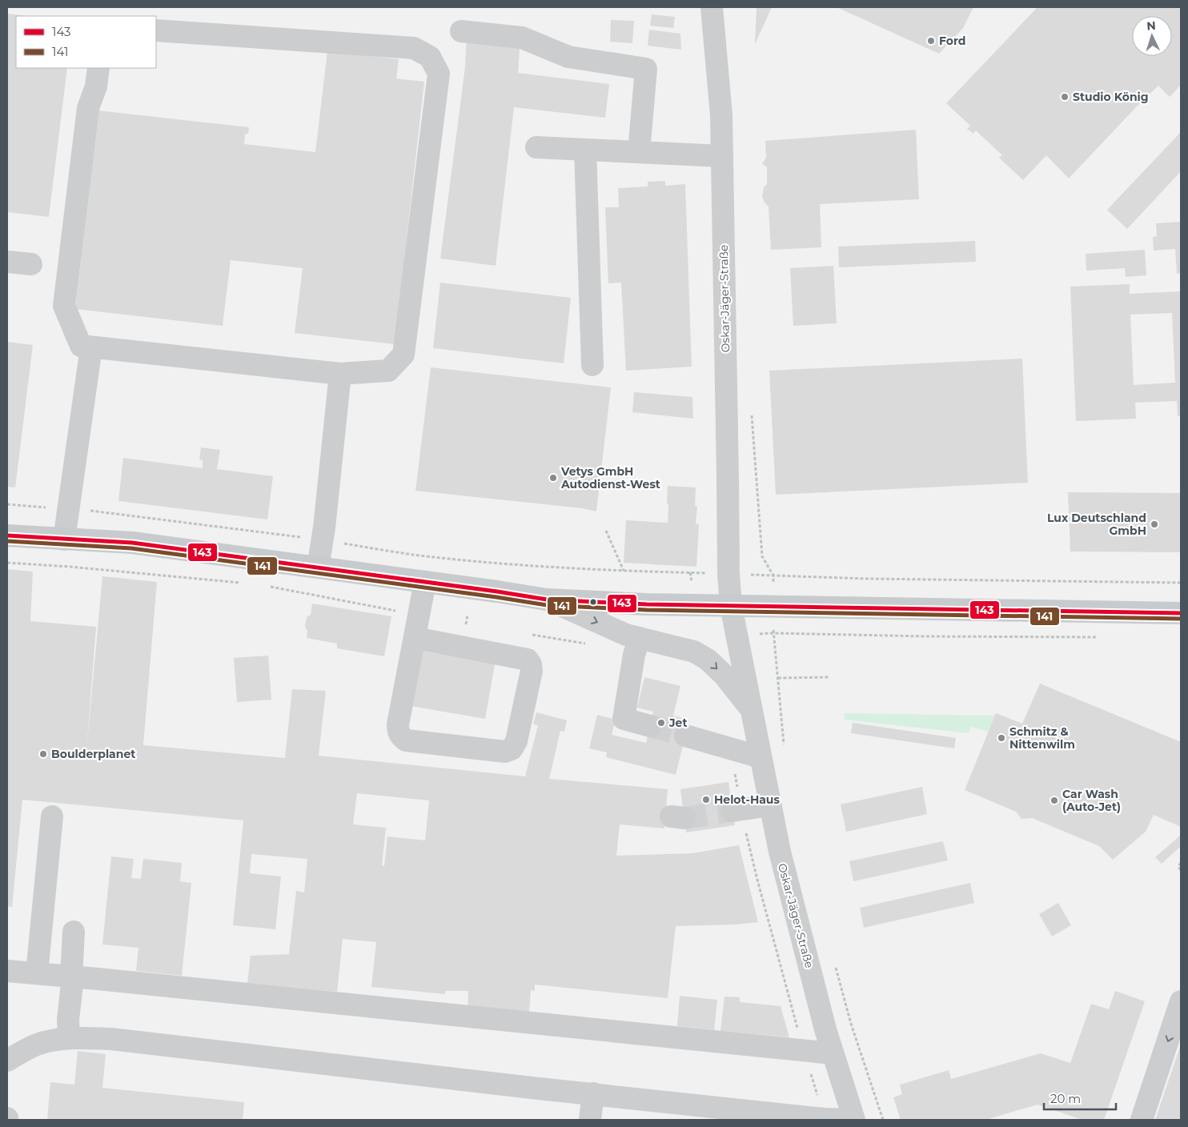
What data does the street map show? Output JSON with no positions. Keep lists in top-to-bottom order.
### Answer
{
  "streets": {
    "street": ["Oskar-Jäger-Straße"]
  },
  "places": [
    "Ford",
    "Studio König",
    "Vetys GmbH Autodienst-West",
    "Lux Deutschland GmbH",
    "Jet",
    "Schmitz & Nittenwilm",
    "Boulderplanet",
    "Helot-Haus",
    "Car Wash (Auto-Jet)"
  ],
  "lines": ["transit line 143", "transit line 141"],
  "legend": ["143", "141"],
  "scale_bar": "20 m",
  "north": "top"
}
